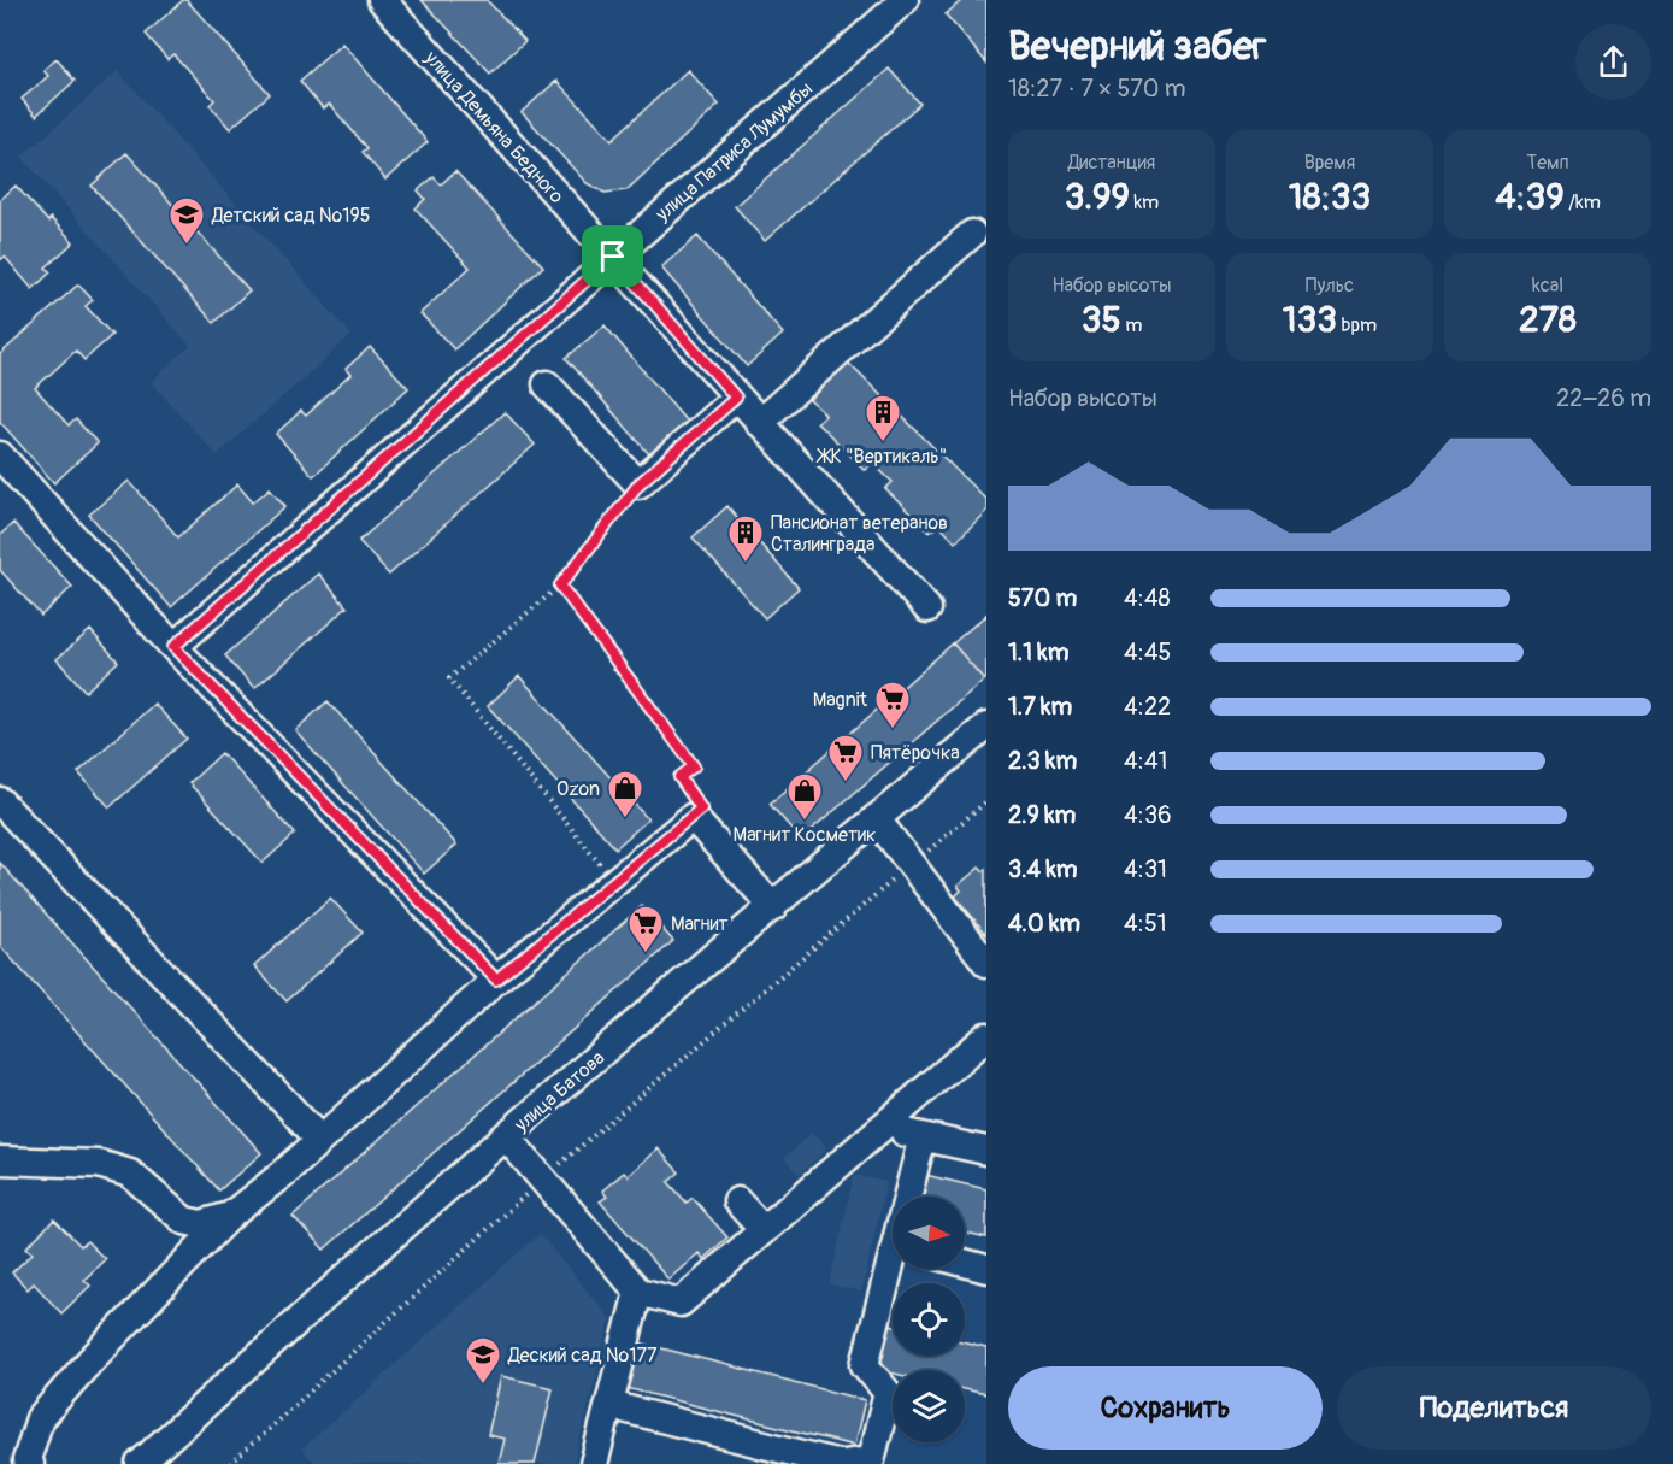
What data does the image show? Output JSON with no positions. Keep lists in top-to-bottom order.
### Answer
{
  "streets": {
    "street": ["улица Демьяна Бедного", "улица Патриса Лумумбы", "улица Батова"]
  },
  "crossings": [
    ["улица Демьяна Бедного", "улица Патриса Лумумбы"]
  ],
  "places": {
    "school or university": ["Детский сад №195", "Деский сад №177"],
    "building": ["ЖК \"Вертикаль\"", "Пансионат ветеранов Сталинграда"],
    "supermarket": ["Magnit", "Пятёрочка", "Магнит"],
    "shop": ["Ozon", "Магнит Косметик"]
  },
  "north": "right",
  "page": {
    "heading": ["Вечерний забег", "18:27 · 7 × 570 m"],
    "stats": [
      ["Дистанция", "3.99 km"],
      ["Время", "18:33"],
      ["Темп", "4:39 /km"],
      ["Набор высоты", "35 m"],
      ["Пульс", "133 bpm"],
      ["kcal", "278"]
    ],
    "chart": ["Набор высоты", "22–26 m"],
    "list": [
      {
        "name": "570 m",
        "note": "4:48"
      },
      {
        "name": "1.1 km",
        "note": "4:45"
      },
      {
        "name": "1.7 km",
        "note": "4:22"
      },
      {
        "name": "2.3 km",
        "note": "4:41"
      },
      {
        "name": "2.9 km",
        "note": "4:36"
      },
      {
        "name": "3.4 km",
        "note": "4:31"
      },
      {
        "name": "4.0 km",
        "note": "4:51"
      }
    ],
    "buttons": ["Сохранить", "Поделиться"]
  }
}
